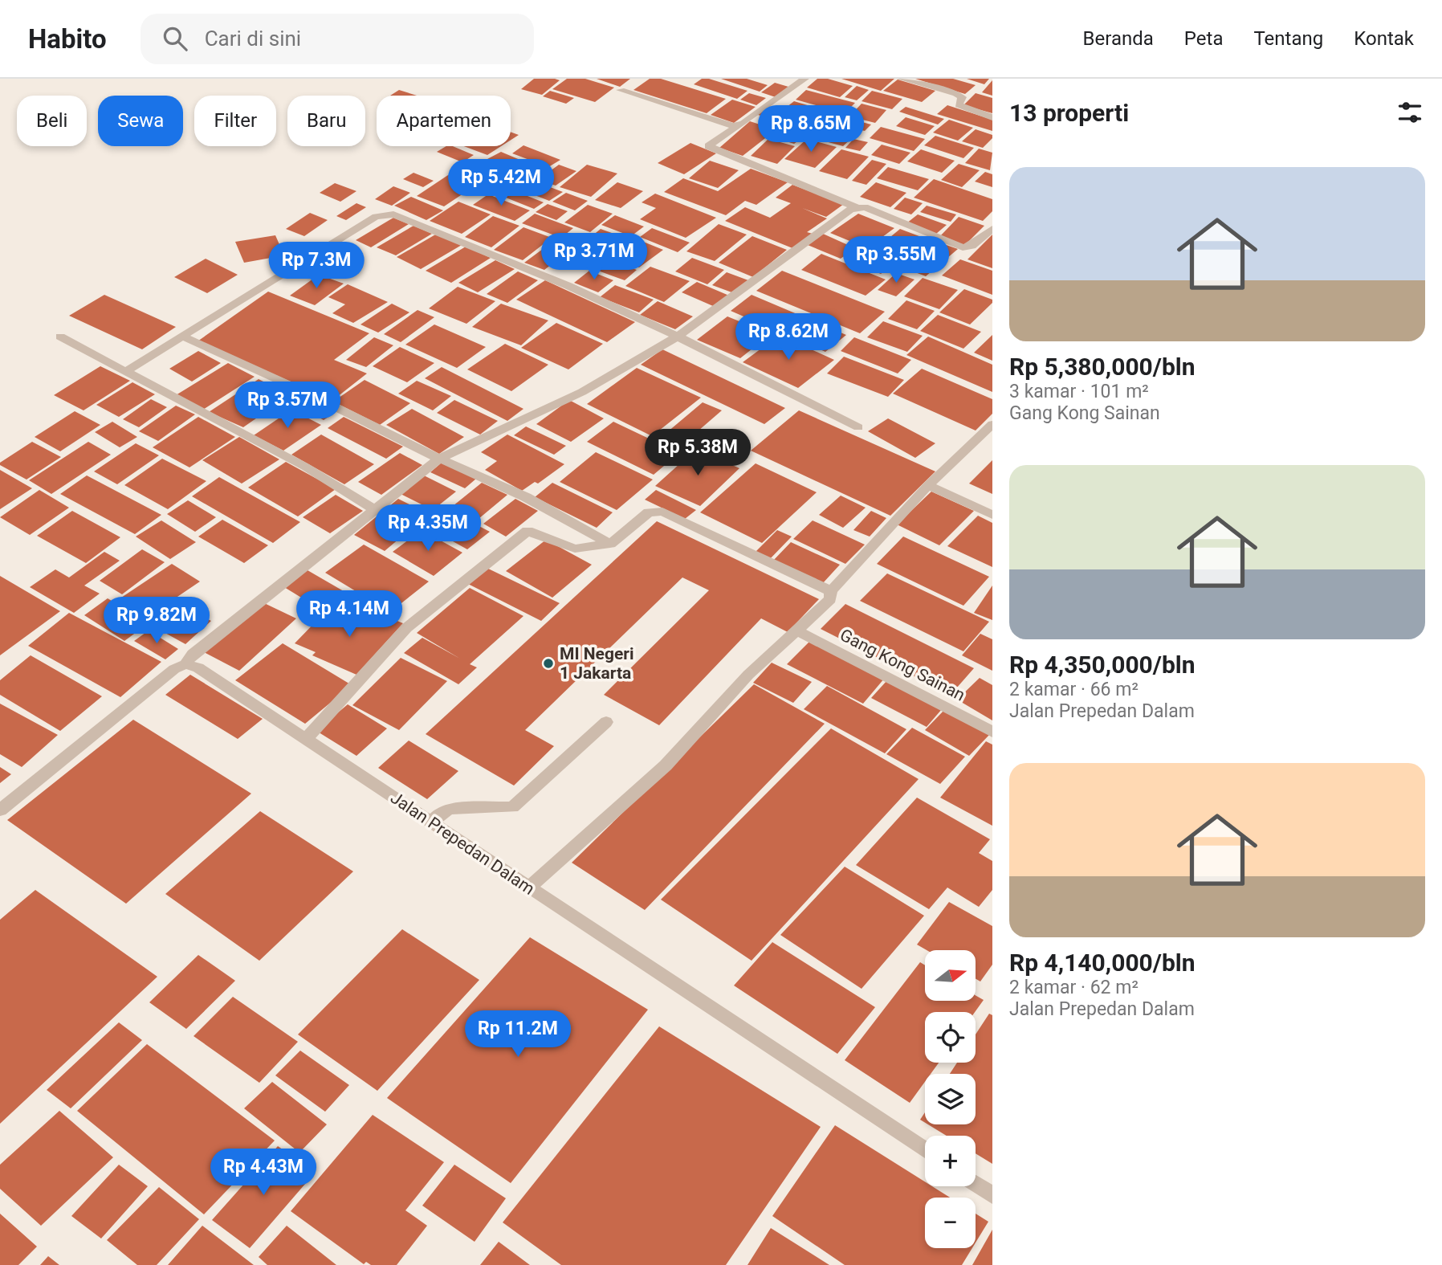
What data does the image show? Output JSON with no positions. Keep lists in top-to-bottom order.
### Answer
{
  "streets": {
    "street": ["Gang Kong Sainan", "Jalan Prepedan Dalam"]
  },
  "places": ["MI Negeri 1 Jakarta"],
  "north": "right",
  "page": {
    "header": "Habito",
    "search": "Cari di sini",
    "nav": [
      "Beranda",
      "Peta",
      "Tentang",
      "Kontak"
    ],
    "heading": "13 properti",
    "chip": [
      "Beli",
      "Sewa",
      "Filter",
      "Baru",
      "Apartemen"
    ],
    "price": [
      "Rp 8.65M",
      "Rp 5.42M",
      "Rp 3.71M",
      "Rp 3.55M",
      "Rp 7.3M",
      "Rp 8.62M",
      "Rp 3.57M",
      "Rp 5.38M",
      "Rp 4.35M",
      "Rp 4.14M",
      "Rp 9.82M",
      "Rp 11.2M",
      "Rp 4.43M"
    ],
    "list": [
      {
        "name": "Rp 5,380,000/bln",
        "note": "3 kamar · 101 m² · Gang Kong Sainan"
      },
      {
        "name": "Rp 4,350,000/bln",
        "note": "2 kamar · 66 m² · Jalan Prepedan Dalam"
      },
      {
        "name": "Rp 4,140,000/bln",
        "note": "2 kamar · 62 m² · Jalan Prepedan Dalam"
      }
    ],
    "map_buttons": ["+", "−"]
  }
}
